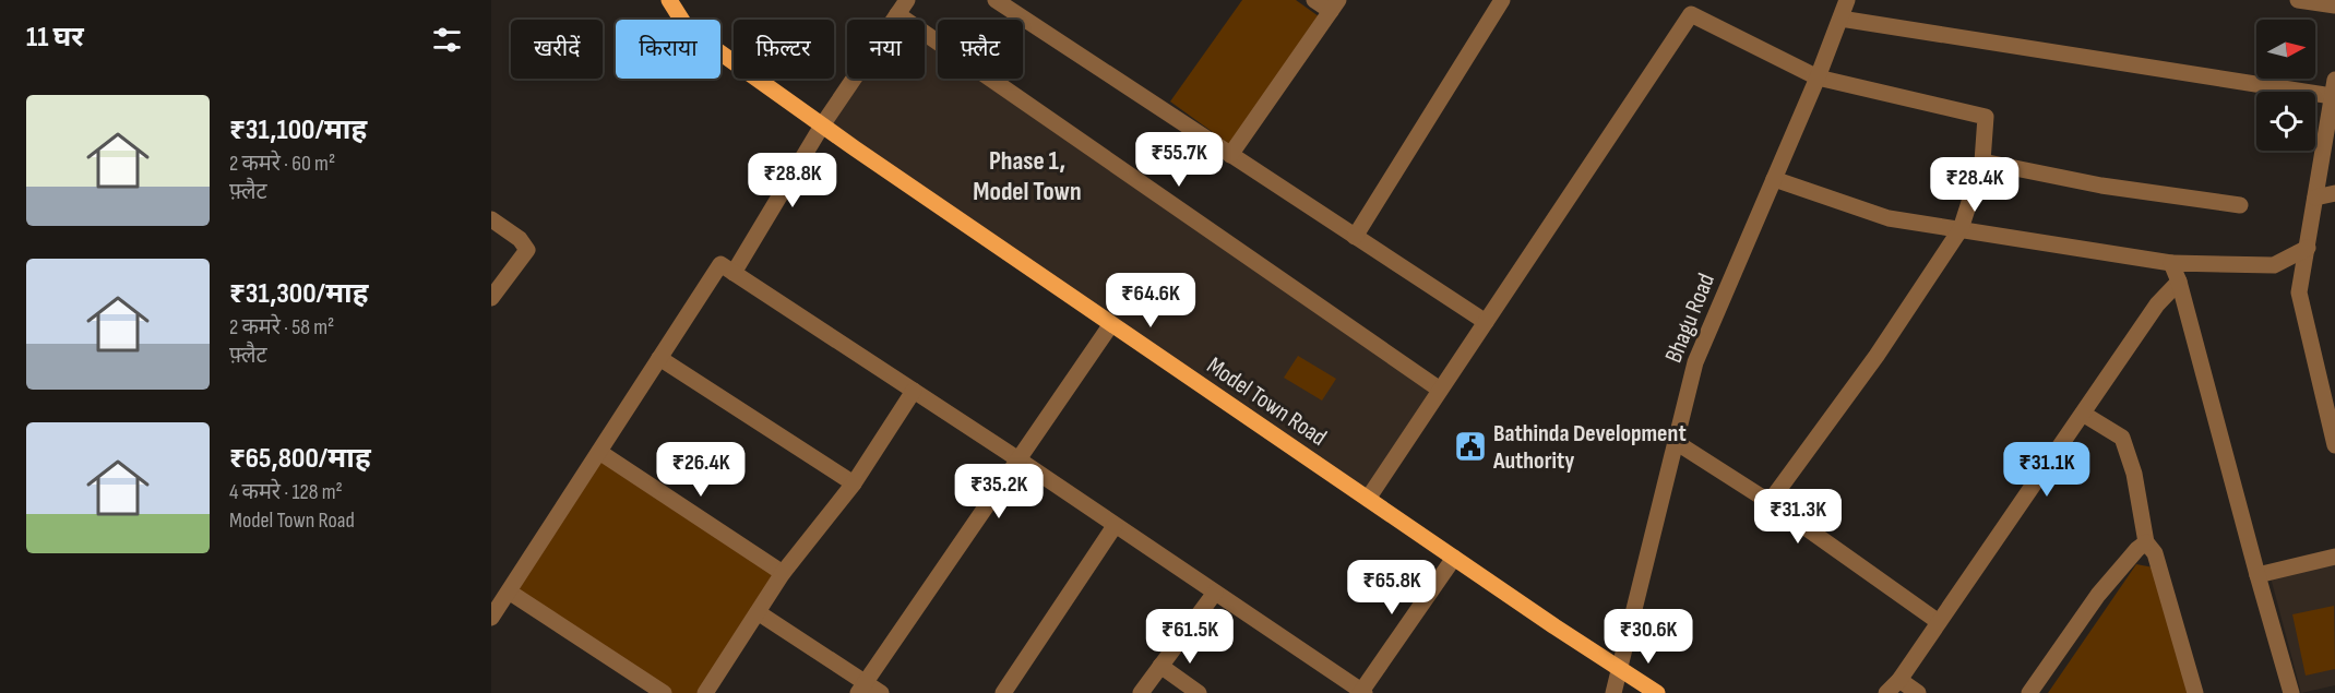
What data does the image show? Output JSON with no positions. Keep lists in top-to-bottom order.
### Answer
{
  "streets": {
    "main road": ["Model Town Road"],
    "street": ["Bhagu Road"]
  },
  "crossings": [
    ["Bhagu Road", "Model Town Road"]
  ],
  "districts": ["Phase 1, Model Town"],
  "places": {
    "public building": ["Bathinda Development Authority"]
  },
  "north": "right",
  "page": {
    "heading": "11 घर",
    "chip": [
      "खरीदें",
      "किराया",
      "फ़िल्टर",
      "नया",
      "फ़्लैट"
    ],
    "list": [
      {
        "name": "₹31,100/माह",
        "note": "2 कमरे · 60 m² · फ़्लैट"
      },
      {
        "name": "₹31,300/माह",
        "note": "2 कमरे · 58 m² · फ़्लैट"
      },
      {
        "name": "₹65,800/माह",
        "note": "4 कमरे · 128 m² · Model Town Road"
      }
    ],
    "price": [
      "₹55.7K",
      "₹28.8K",
      "₹28.4K",
      "₹64.6K",
      "₹26.4K",
      "₹31.1K",
      "₹35.2K",
      "₹31.3K",
      "₹65.8K",
      "₹61.5K",
      "₹30.6K"
    ]
  }
}
